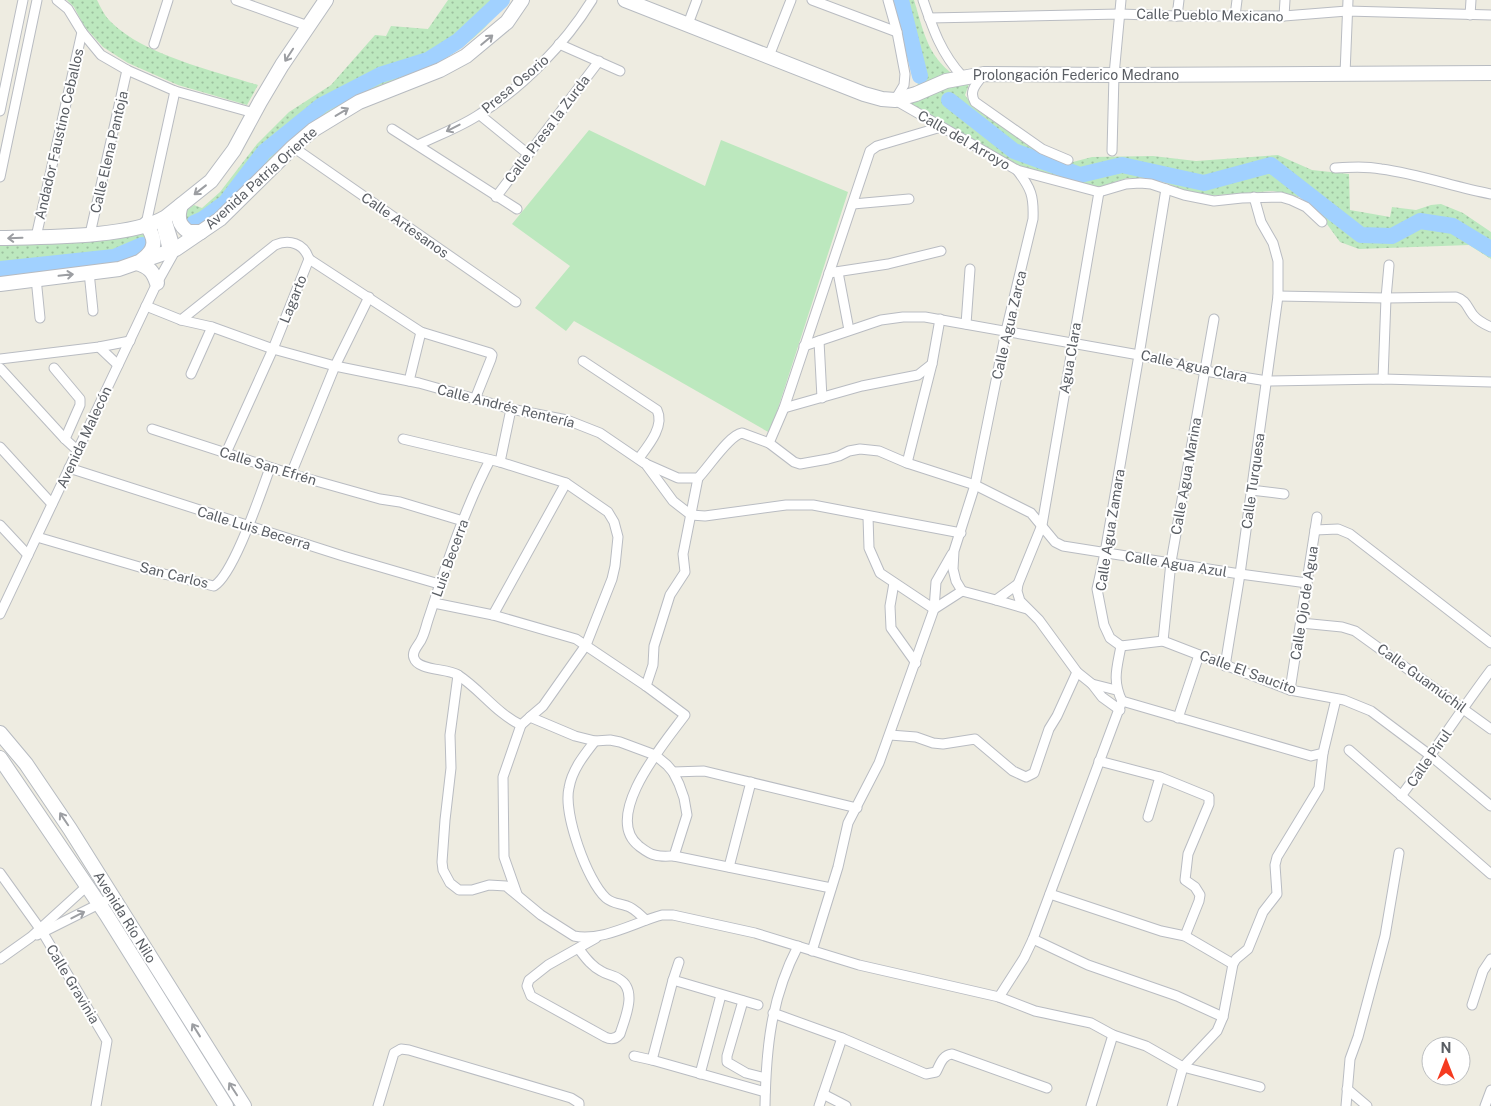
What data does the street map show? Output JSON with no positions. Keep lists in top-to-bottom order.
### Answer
{
  "streets": {
    "street": [
      "Calle Pueblo Mexicano",
      "Prolongación Federico Medrano",
      "Presa Osorio",
      "Calle Presa la Zurda",
      "Andador Faustino Ceballos",
      "Calle del Arroyo",
      "Calle Elena Pantoja",
      "Avenida Patria Oriente",
      "Calle Artesanos",
      "Lagarto",
      "Calle Agua Zarca",
      "Agua Clara",
      "Calle Agua Clara",
      "Calle Andrés Rentería",
      "Avenida Malecón",
      "Calle San Efrén",
      "Calle Agua Marina",
      "Calle Turquesa",
      "Calle Luis Becerra",
      "Calle Agua Zamara",
      "Luis Becerra",
      "Calle Agua Azul",
      "San Carlos",
      "Calle Ojo de Agua",
      "Calle El Saucito",
      "Calle Guamúchil",
      "Calle Pirul",
      "Avenida Río Nilo",
      "Calle Gravinia"
    ]
  },
  "crossings": [
    ["Prolongación Federico Medrano", "Calle del Arroyo"],
    ["Calle del Arroyo", "Calle Agua Zarca"],
    ["Calle del Arroyo", "Agua Clara"],
    ["Avenida Patria Oriente", "Calle Artesanos"],
    ["Avenida Patria Oriente", "Avenida Malecón"],
    ["Lagarto", "Calle Andrés Rentería"],
    ["Lagarto", "Calle San Efrén"],
    ["Calle Agua Zarca", "Calle Agua Clara"],
    ["Calle Agua Zarca", "Calle Agua Azul"],
    ["Agua Clara", "Calle Agua Clara"],
    ["Agua Clara", "Calle Agua Azul"],
    ["Calle Agua Clara", "Calle Agua Marina"],
    ["Calle Agua Clara", "Calle Turquesa"],
    ["Calle Agua Clara", "Calle Agua Zamara"],
    ["Calle Andrés Rentería", "Avenida Malecón"],
    ["Avenida Malecón", "Calle Luis Becerra"],
    ["Avenida Malecón", "San Carlos"],
    ["Calle San Efrén", "Luis Becerra"],
    ["Calle San Efrén", "San Carlos"],
    ["Calle Agua Marina", "Calle Agua Azul"],
    ["Calle Agua Marina", "Calle El Saucito"],
    ["Calle Turquesa", "Calle Agua Azul"],
    ["Calle Turquesa", "Calle El Saucito"],
    ["Calle Luis Becerra", "Luis Becerra"],
    ["Calle Luis Becerra", "San Carlos"],
    ["Calle Agua Zamara", "Calle Agua Azul"],
    ["Calle Agua Zamara", "Calle El Saucito"],
    ["Calle Agua Azul", "Calle Ojo de Agua"],
    ["Calle Ojo de Agua", "Calle El Saucito"],
    ["Calle Ojo de Agua", "Calle Guamúchil"],
    ["Calle El Saucito", "Calle Pirul"],
    ["Calle Guamúchil", "Calle Pirul"]
  ],
  "north": "top"
}
